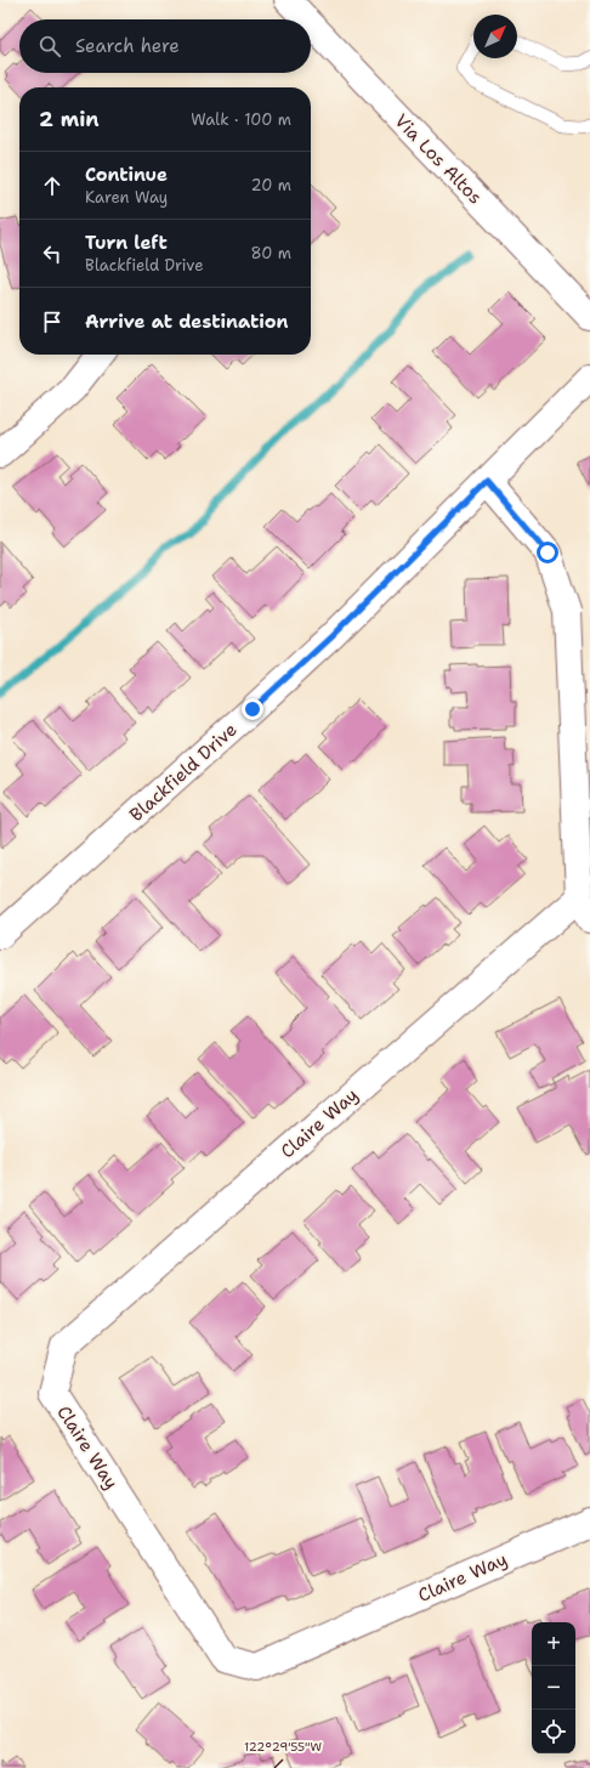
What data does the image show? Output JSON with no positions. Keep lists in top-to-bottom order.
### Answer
{
  "streets": {
    "street": ["Via Los Altos", "Blackfield Drive", "Claire Way"]
  },
  "north": "top right",
  "page": {
    "search": "Search here",
    "heading": ["2 min", "Walk · 100 m"],
    "list": [
      ["Continue", "Karen Way", "20 m"],
      ["Turn left", "Blackfield Drive", "80 m"],
      "Arrive at destination"
    ],
    "map_buttons": ["+", "−"]
  },
  "coordinates": ["122°29'55\"W"]
}
